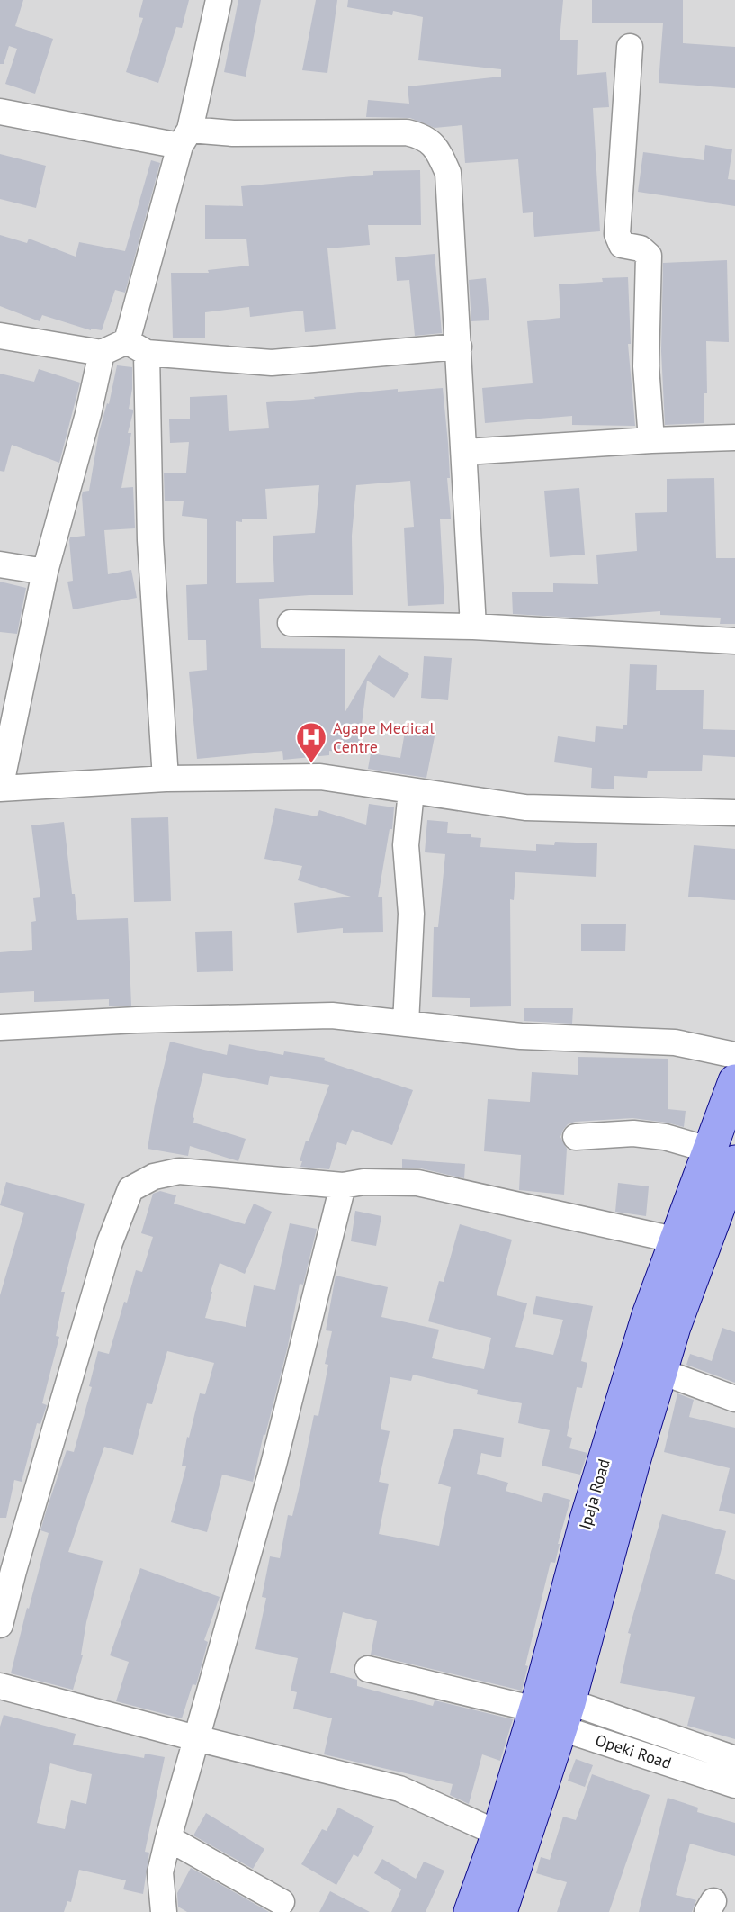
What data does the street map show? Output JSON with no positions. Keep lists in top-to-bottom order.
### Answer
{
  "streets": {
    "main road": ["Ipaja Road"],
    "street": ["Opeki Road"]
  },
  "crossings": [
    ["Ipaja Road", "Opeki Road"]
  ],
  "places": {
    "hospital": ["Agape Medical Centre"]
  }
}
